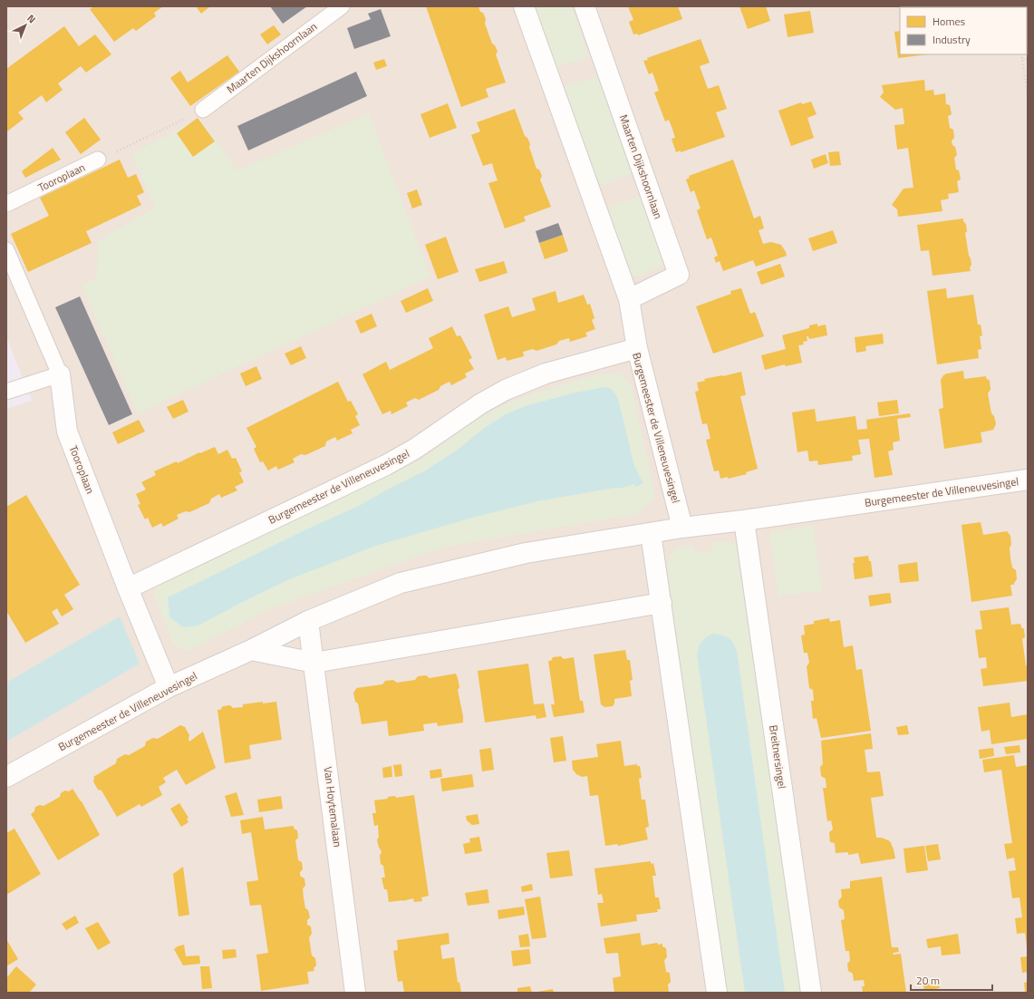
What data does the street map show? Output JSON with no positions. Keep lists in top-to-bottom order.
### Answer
{
  "streets": {
    "street": [
      "Maarten Dijkshoornlaan",
      "Tooroplaan",
      "Burgemeester de Villeneuvesingel",
      "Breitnersingel",
      "Van Hoytemalaan"
    ]
  },
  "crossings": [
    ["Tooroplaan", "Burgemeester de Villeneuvesingel"],
    ["Burgemeester de Villeneuvesingel", "Breitnersingel"],
    ["Burgemeester de Villeneuvesingel", "Van Hoytemalaan"]
  ],
  "legend": ["Homes", "Industry"],
  "scale_bar": "20 m",
  "north": "top right"
}
